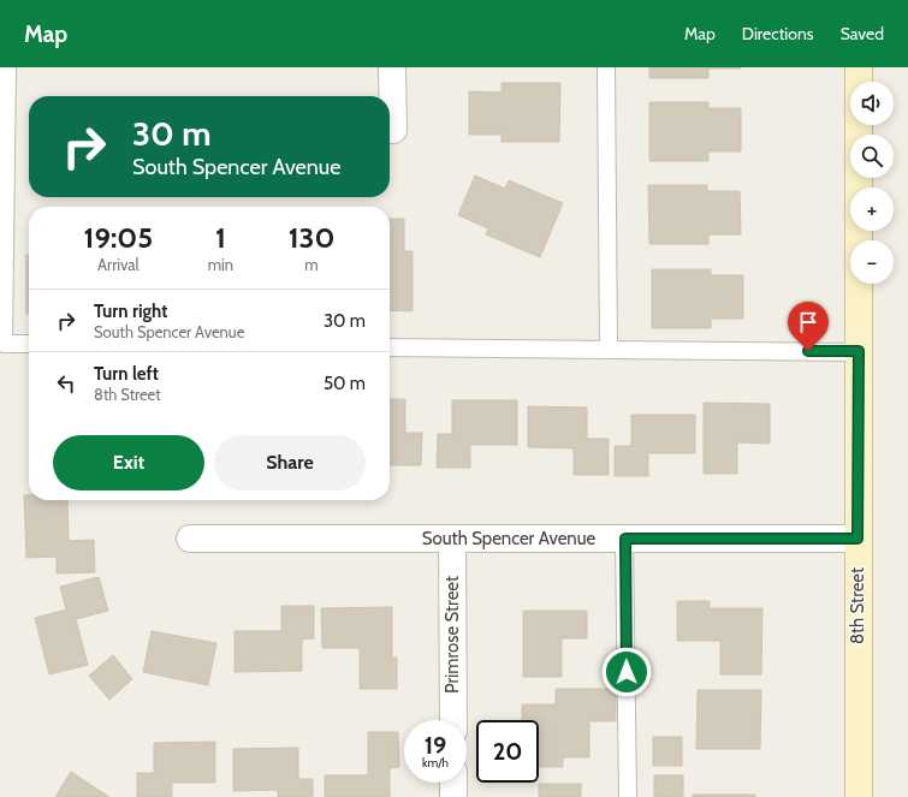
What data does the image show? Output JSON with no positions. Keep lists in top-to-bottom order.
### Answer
{
  "streets": {
    "street": ["South Spencer Avenue", "8th Street", "Primrose Street"]
  },
  "crossings": [
    ["South Spencer Avenue", "8th Street"],
    ["South Spencer Avenue", "Primrose Street"]
  ],
  "page": {
    "header": "Map",
    "nav": ["Map", "Directions", "Saved"],
    "map_buttons": ["+", "−"],
    "turn": ["30 m", "South Spencer Avenue"],
    "eta": [
      "19:05",
      "Arrival",
      "1",
      "min",
      "130",
      "m"
    ],
    "list": [
      {
        "name": "Turn right",
        "note": "South Spencer Avenue",
        "value": "30 m"
      },
      {
        "name": "Turn left",
        "note": "8th Street",
        "value": "50 m"
      }
    ],
    "buttons": ["Exit", "Share"],
    "speed": "19 km/h",
    "limit": "20"
  }
}
